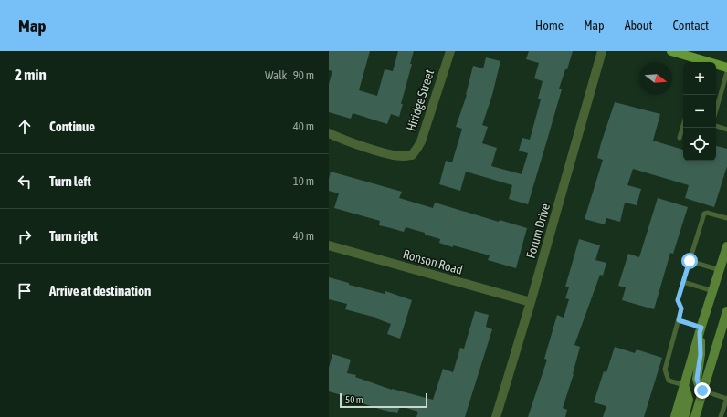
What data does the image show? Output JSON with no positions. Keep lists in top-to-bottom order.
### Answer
{
  "streets": {
    "street": ["Hiridge Street", "Forum Drive", "Ronson Road"]
  },
  "crossings": [
    ["Forum Drive", "Ronson Road"]
  ],
  "scale_bar": "50 m",
  "north": "right",
  "page": {
    "header": "Map",
    "nav": [
      "Home",
      "Map",
      "About",
      "Contact"
    ],
    "heading": ["2 min", "Walk · 90 m"],
    "map_buttons": ["+", "−"],
    "list": [
      ["Continue", "40 m"],
      ["Turn left", "10 m"],
      ["Turn right", "40 m"],
      "Arrive at destination"
    ],
    "scale": "50 m"
  }
}
